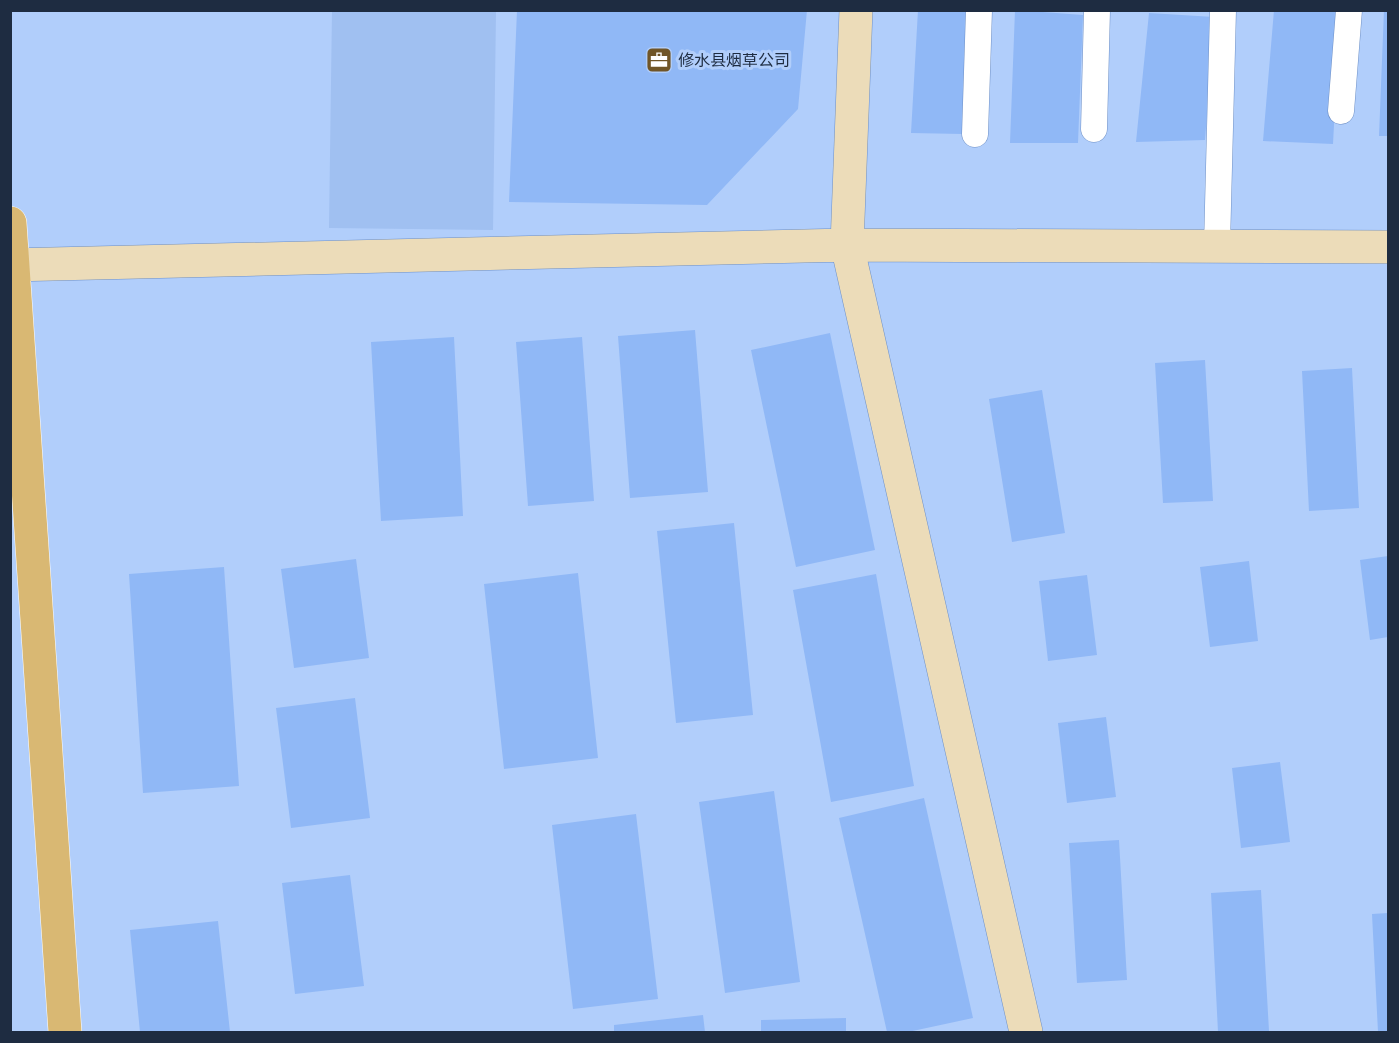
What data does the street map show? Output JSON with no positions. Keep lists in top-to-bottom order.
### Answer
{
  "places": {
    "office": ["修水县烟草公司"]
  }
}
